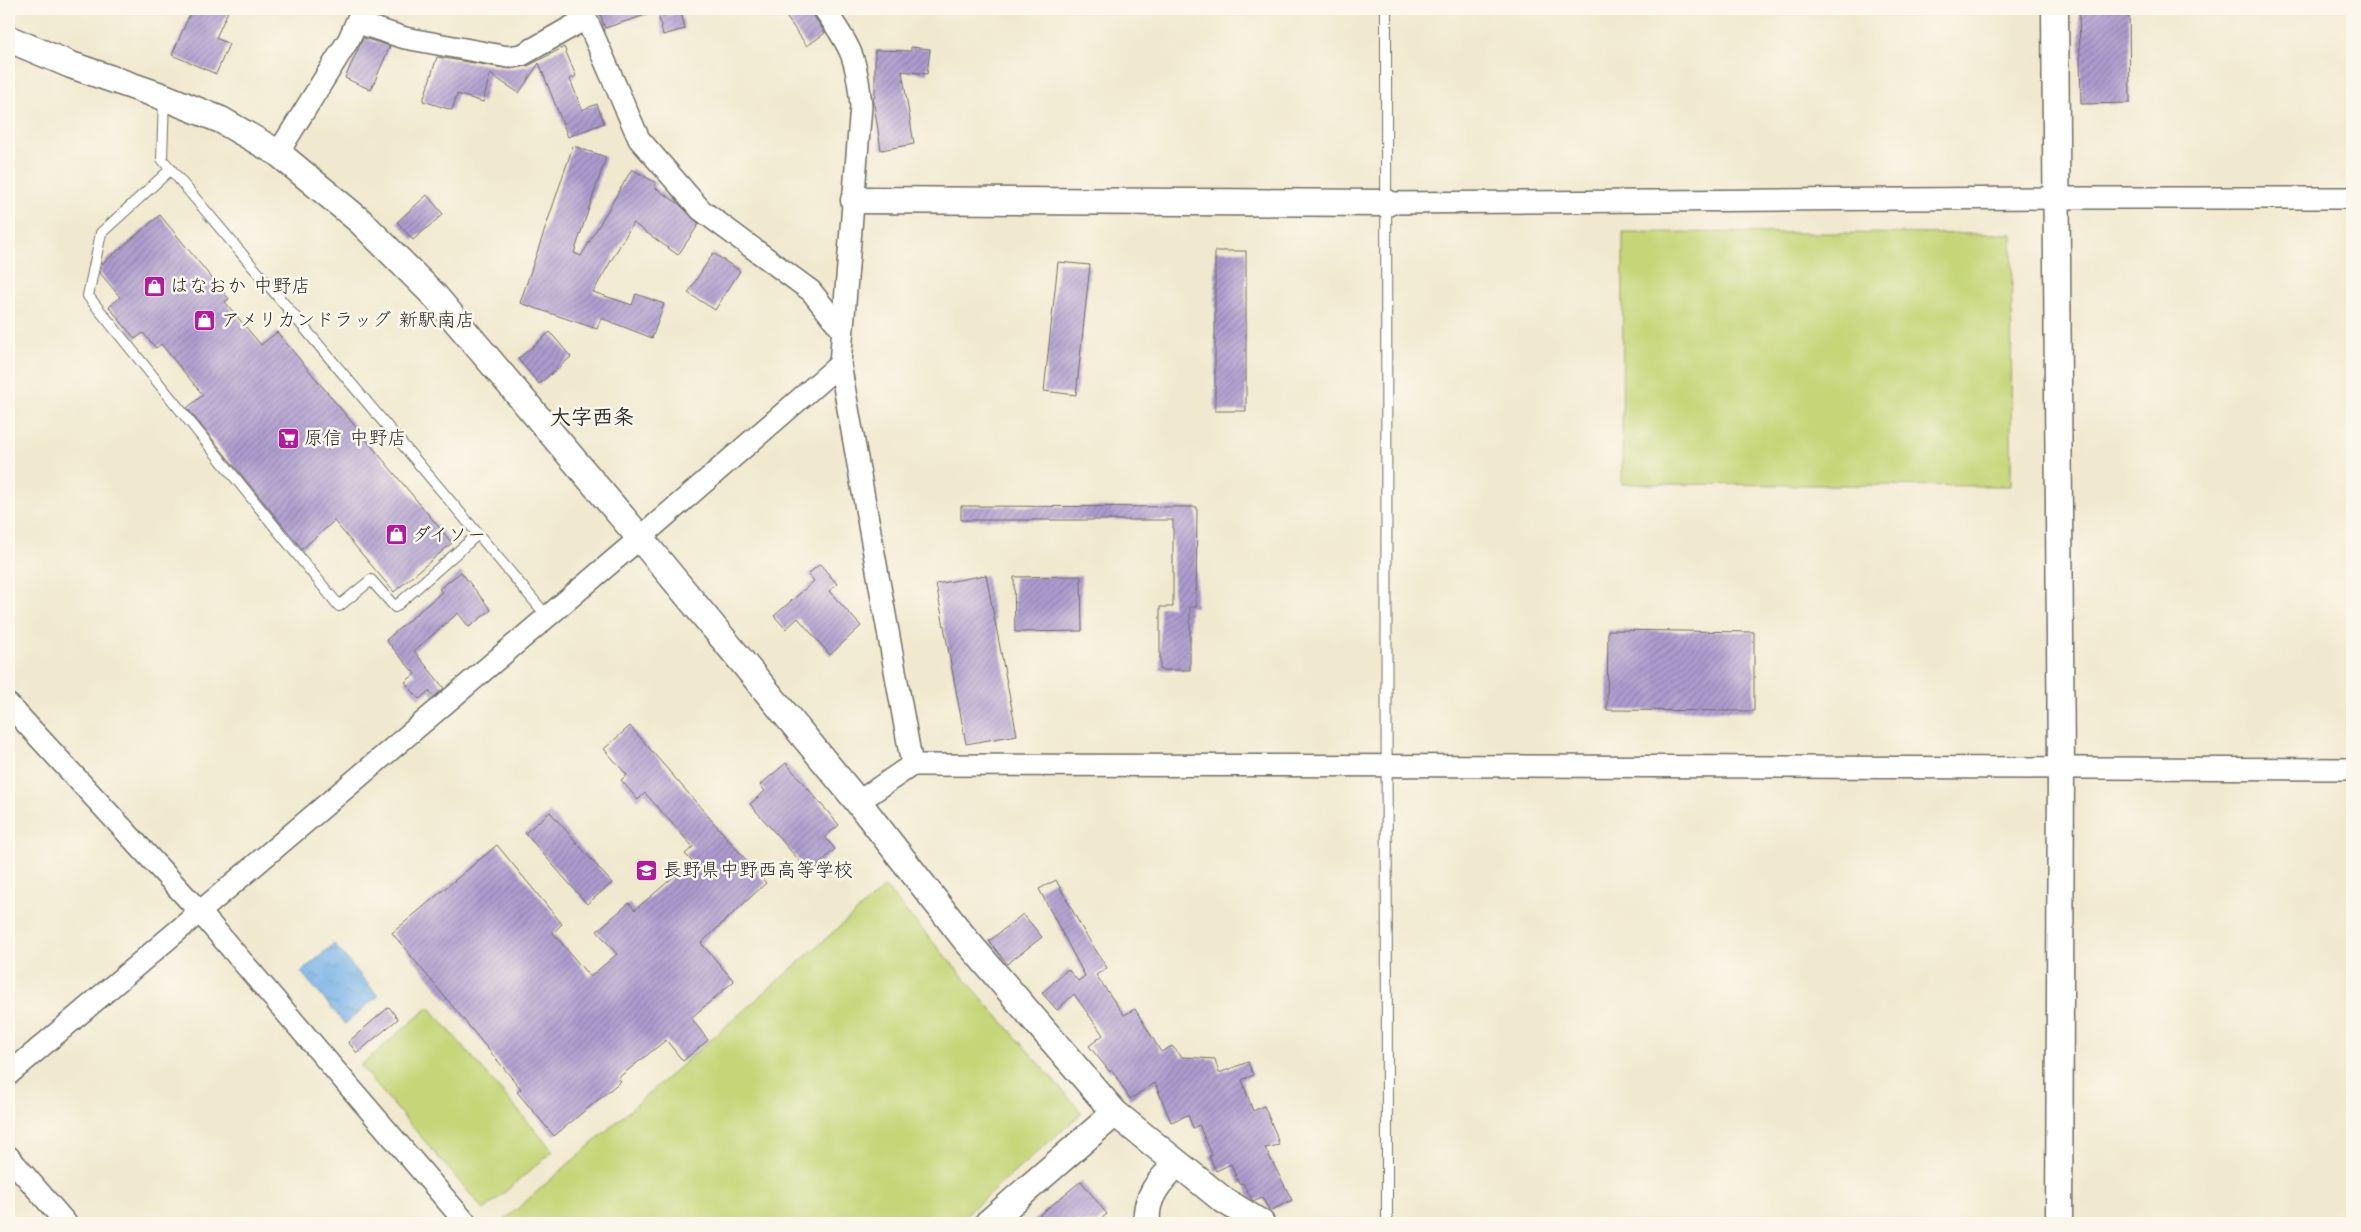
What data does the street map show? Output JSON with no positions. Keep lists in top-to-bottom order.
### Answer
{
  "districts": ["大字西条"],
  "places": {
    "shop": ["はなおか 中野店", "アメリカンドラッグ 新駅南店", "ダイソー"],
    "supermarket": ["原信 中野店"],
    "school or university": ["長野県中野西高等学校"]
  }
}
